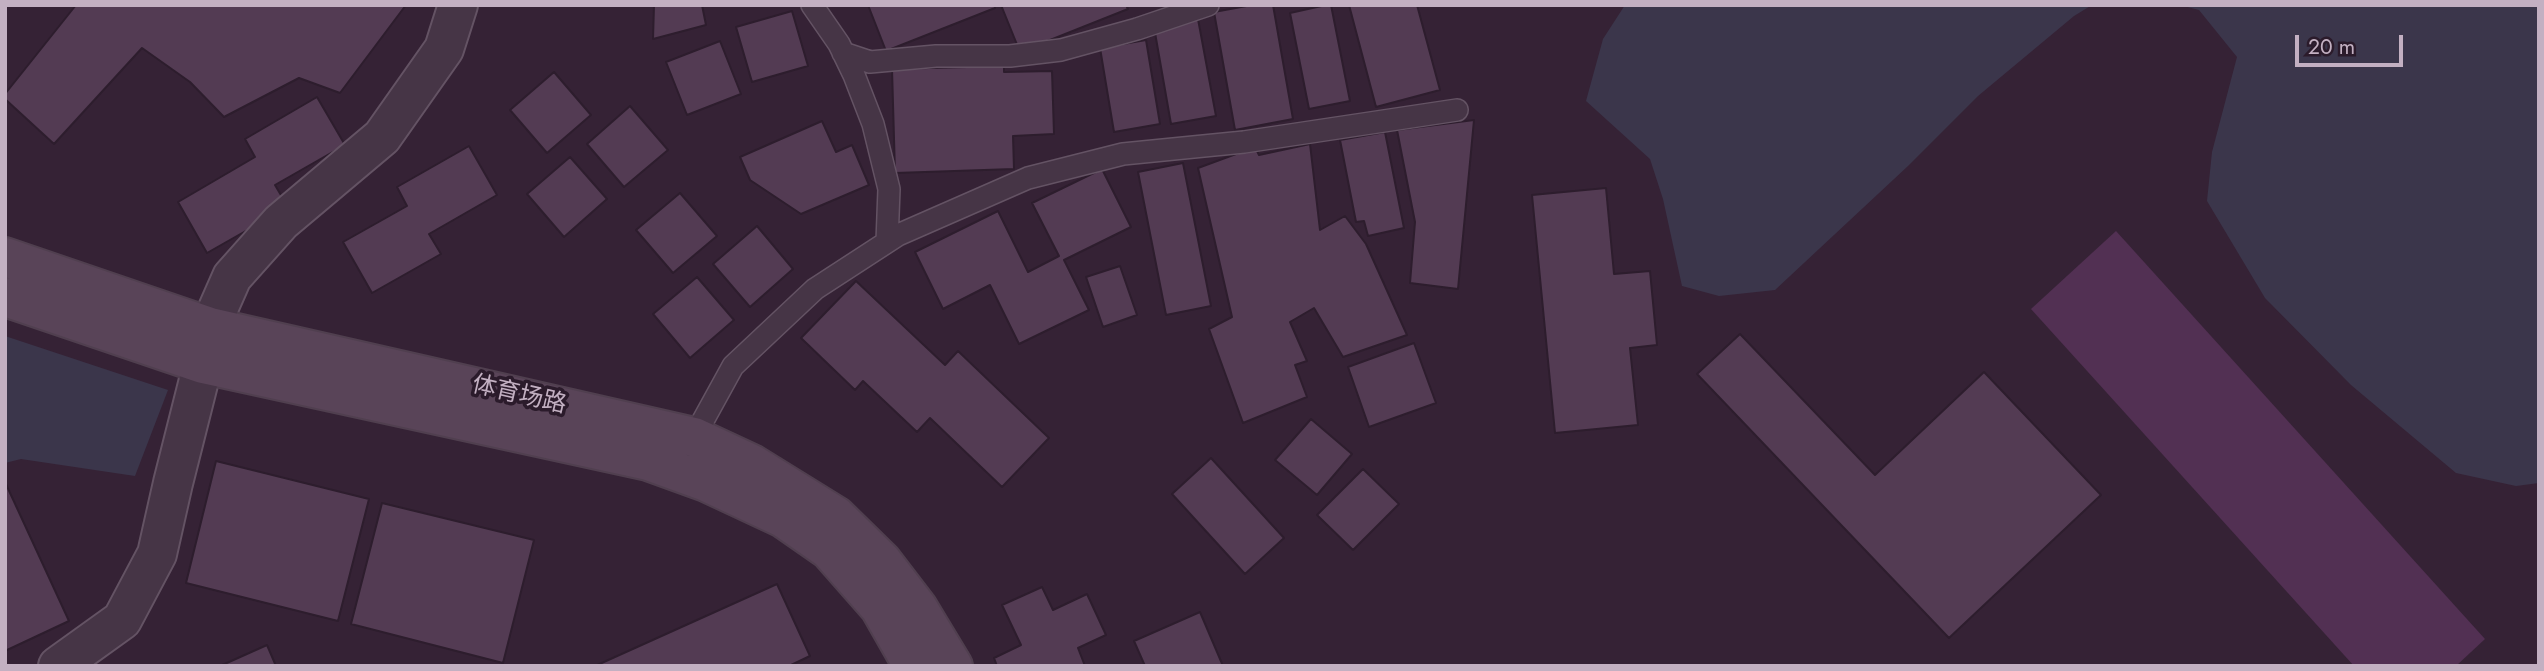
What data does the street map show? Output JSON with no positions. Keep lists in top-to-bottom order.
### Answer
{
  "streets": {
    "main road": ["体育场路"]
  },
  "scale_bar": "20 m"
}
